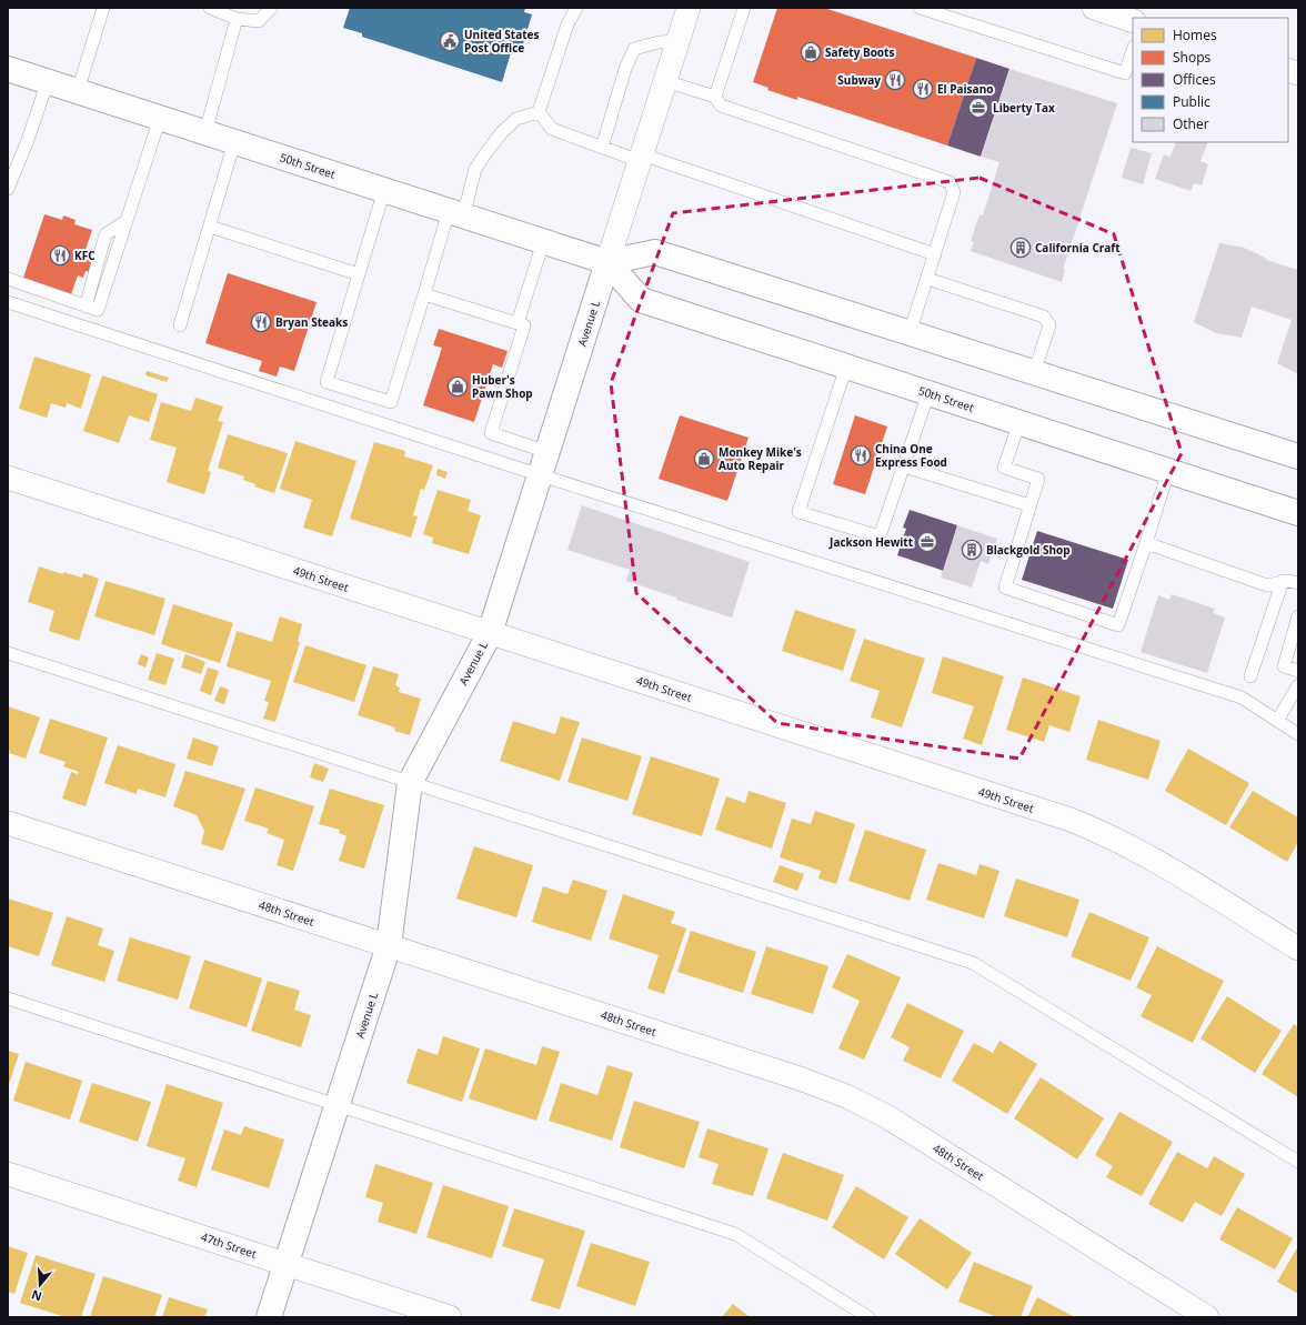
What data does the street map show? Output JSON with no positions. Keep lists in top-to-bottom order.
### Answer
{
  "streets": {
    "main road": ["50th Street", "Avenue L"],
    "street": ["49th Street", "48th Street", "47th Street"]
  },
  "crossings": [
    ["50th Street", "Avenue L"],
    ["Avenue L", "49th Street"],
    ["Avenue L", "48th Street"],
    ["Avenue L", "47th Street"]
  ],
  "places": {
    "public building": ["United States Post Office"],
    "shop": ["Safety Boots", "Huber's Pawn Shop", "Monkey Mike's Auto Repair"],
    "restaurant": [
      "Subway",
      "El Paisano",
      "KFC",
      "Bryan Steaks",
      "China One Express Food"
    ],
    "office": ["Liberty Tax", "Jackson Hewitt"],
    "building": ["California Craft", "Blackgold Shop"]
  },
  "legend": [
    "Homes",
    "Shops",
    "Offices",
    "Public",
    "Other"
  ],
  "north": "bottom"
}
